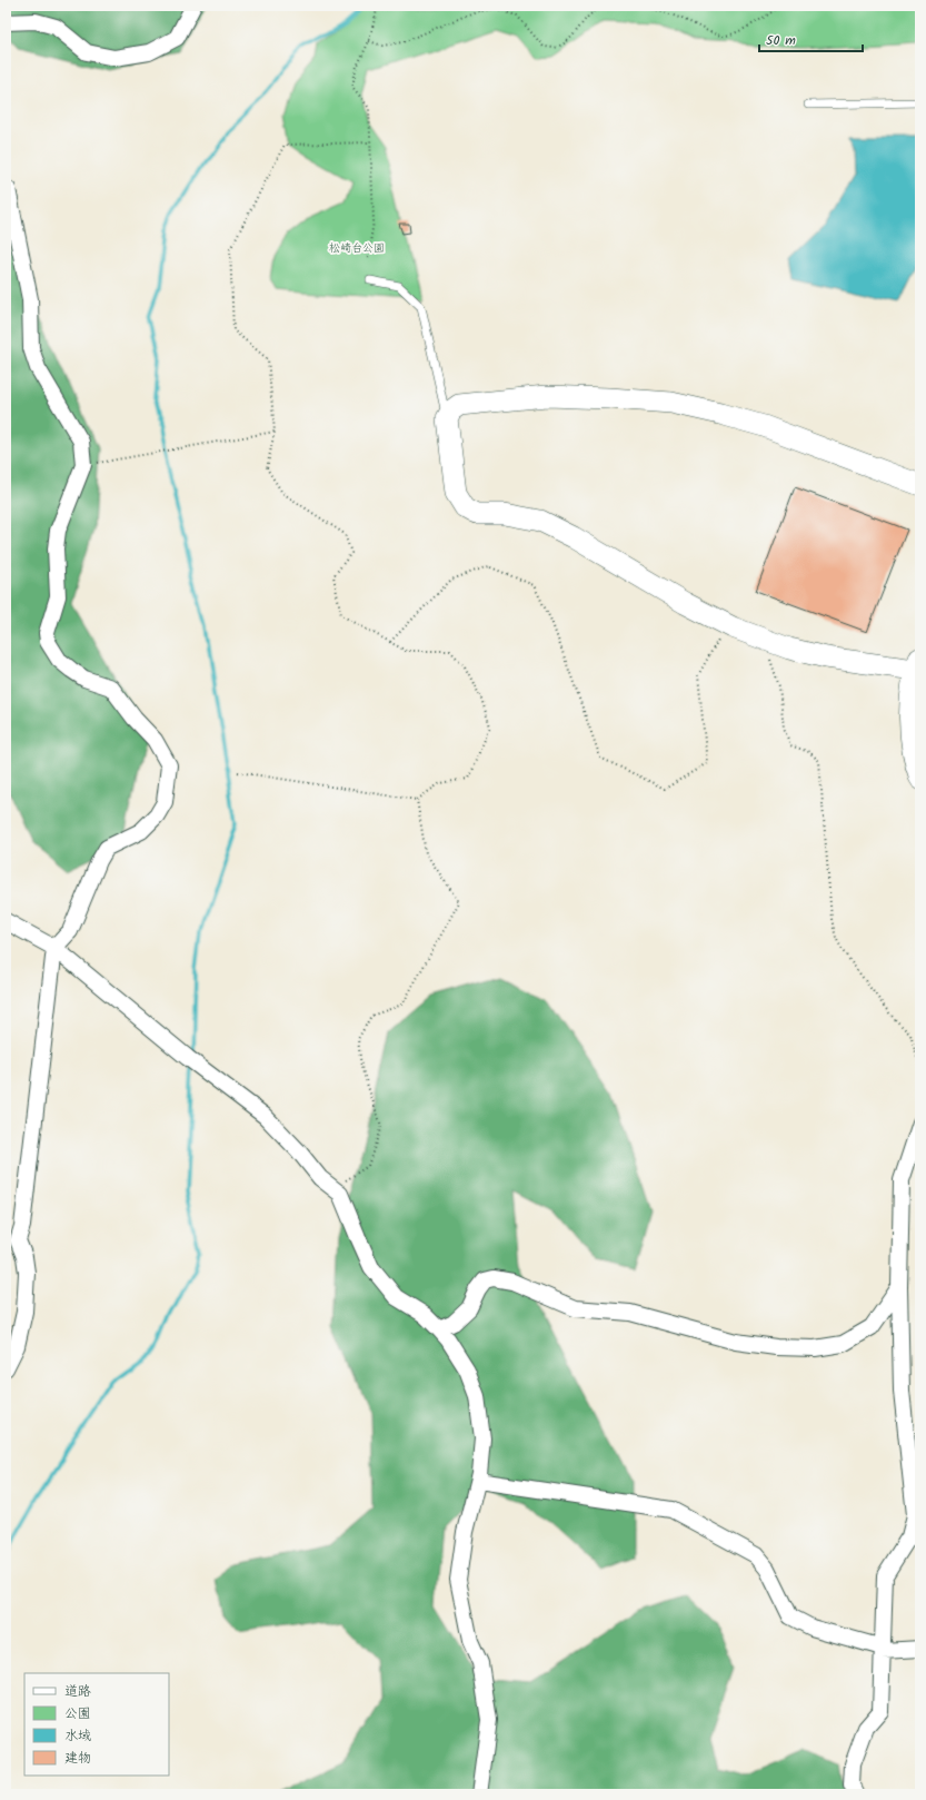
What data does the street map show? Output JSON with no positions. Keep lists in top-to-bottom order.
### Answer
{
  "parks": ["松崎台公園"],
  "legend": [
    "道路",
    "公園",
    "水域",
    "建物"
  ],
  "scale_bar": "50 m"
}
